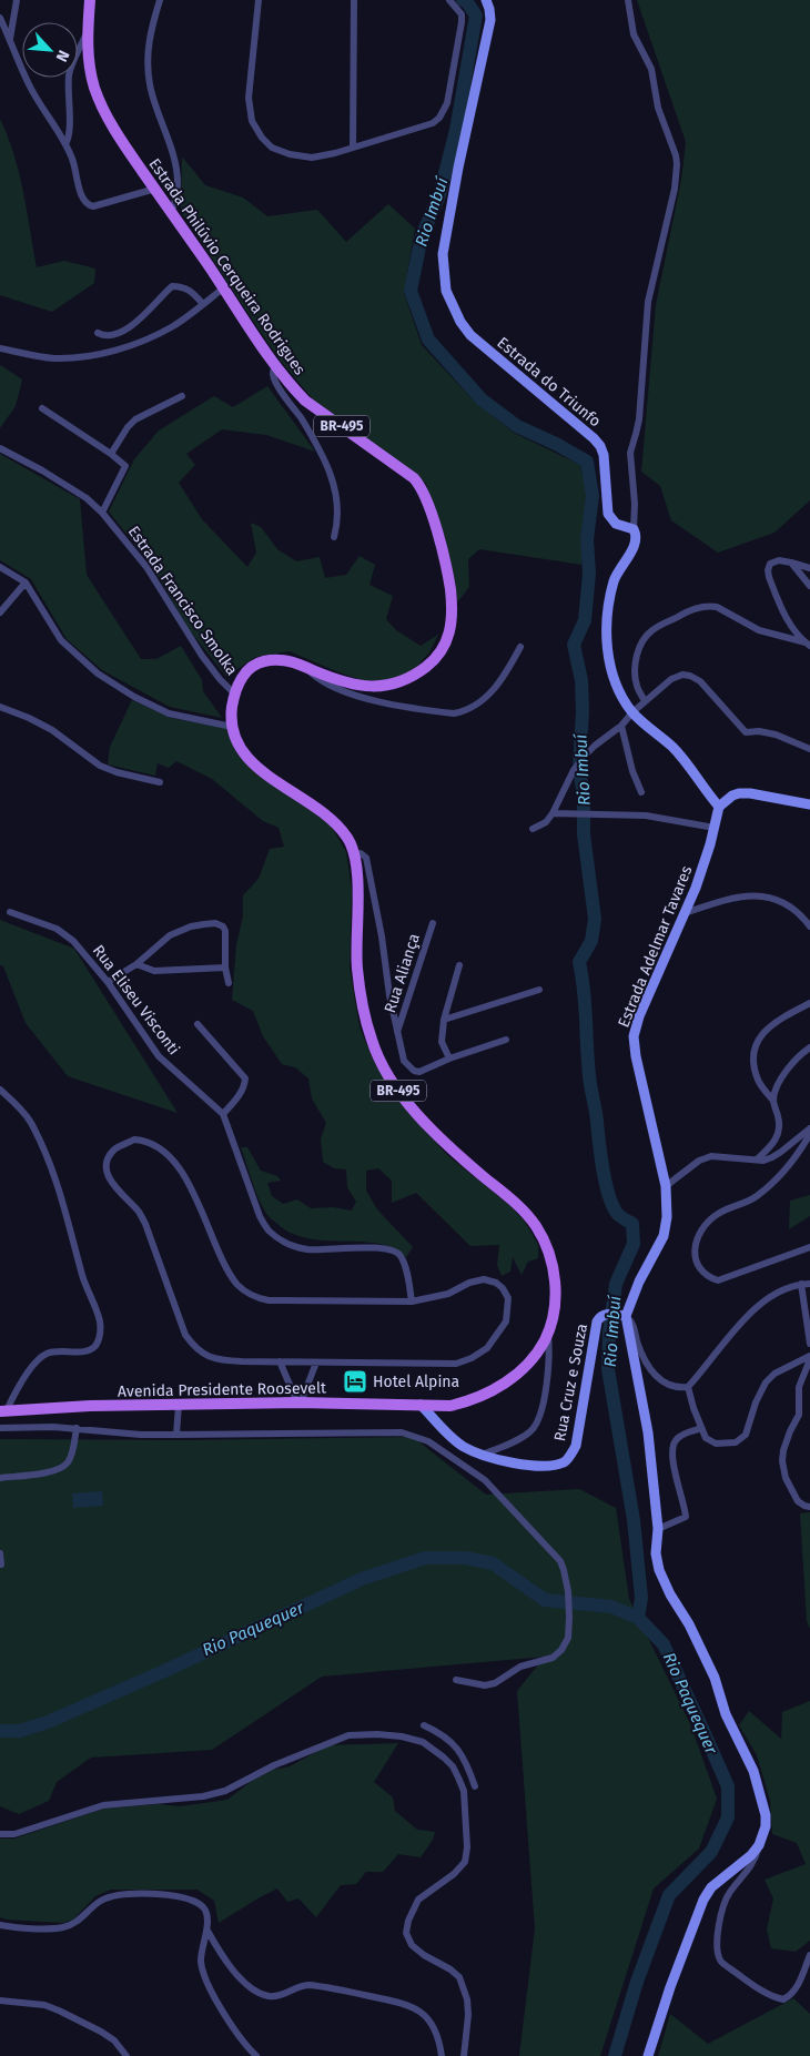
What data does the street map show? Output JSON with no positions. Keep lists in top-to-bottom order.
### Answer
{
  "streets": {
    "main road": ["Estrada Philúvio Cerqueira Rodrigues", "BR-495", "Avenida Presidente Roosevelt"],
    "street": [
      "Estrada do Triunfo",
      "Estrada Francisco Smolka",
      "Estrada Adelmar Tavares",
      "Rua Aliança",
      "Rua Eliseu Visconti",
      "Rua Cruz e Souza"
    ]
  },
  "crossings": [
    ["Estrada Philúvio Cerqueira Rodrigues", "BR-495"],
    ["Estrada Philúvio Cerqueira Rodrigues", "Estrada Francisco Smolka"],
    ["BR-495", "Estrada Francisco Smolka"],
    ["BR-495", "Avenida Presidente Roosevelt"],
    ["Estrada Adelmar Tavares", "Rua Cruz e Souza"],
    ["Rua Cruz e Souza", "Avenida Presidente Roosevelt"]
  ],
  "water": ["Rio Imbuí", "Rio Paquequer"],
  "places": {
    "hotel": ["Hotel Alpina"]
  },
  "north": "bottom right"
}
